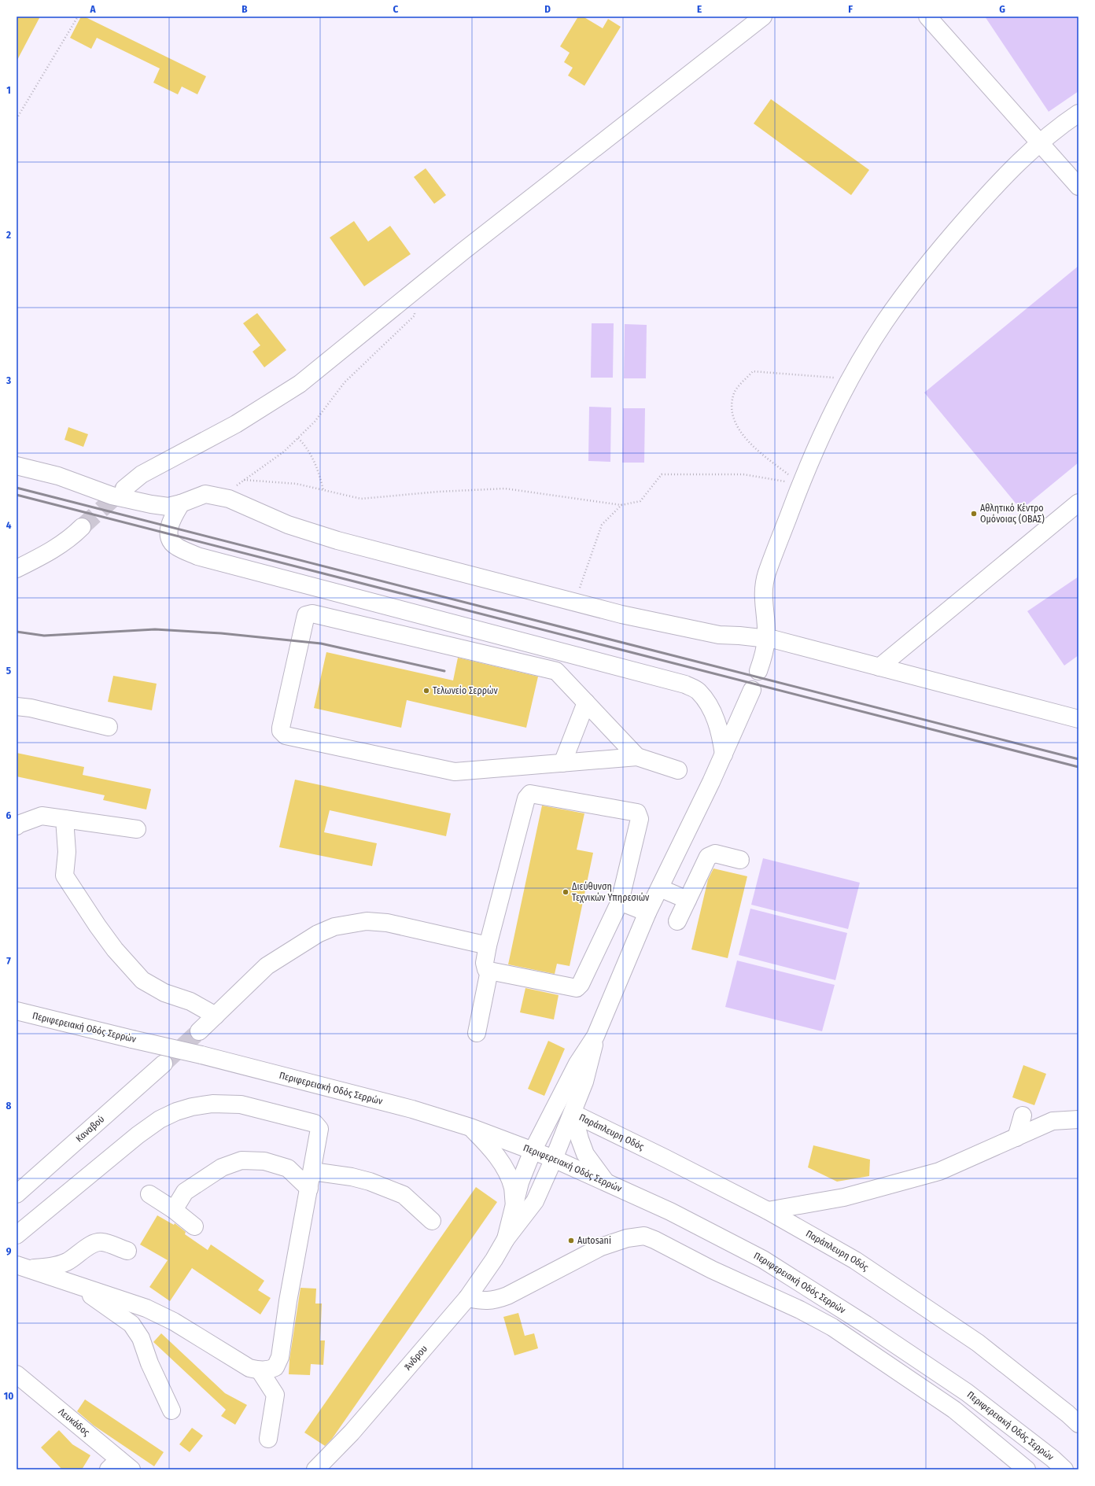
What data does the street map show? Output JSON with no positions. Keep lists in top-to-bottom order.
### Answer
{
  "streets": {
    "street": [
      "Περιφερειακή Οδός Σερρών",
      "Καναβού",
      "Παράπλευρη Οδός",
      "Άνδρου",
      "Λευκάδος"
    ]
  },
  "places": [
    "Αθλητικό Κέντρο Ομόνοιας (ΟΒΑΣ)",
    "Τελωνείο Σερρών",
    "Διεύθυνση Τεχνικών Υπηρεσιών",
    "Autosani"
  ],
  "grid": {
    "columns": [
      "A",
      "B",
      "C",
      "D",
      "E",
      "F",
      "G"
    ],
    "rows": [
      "1",
      "2",
      "3",
      "4",
      "5",
      "6",
      "7",
      "8",
      "9",
      "10"
    ]
  }
}
